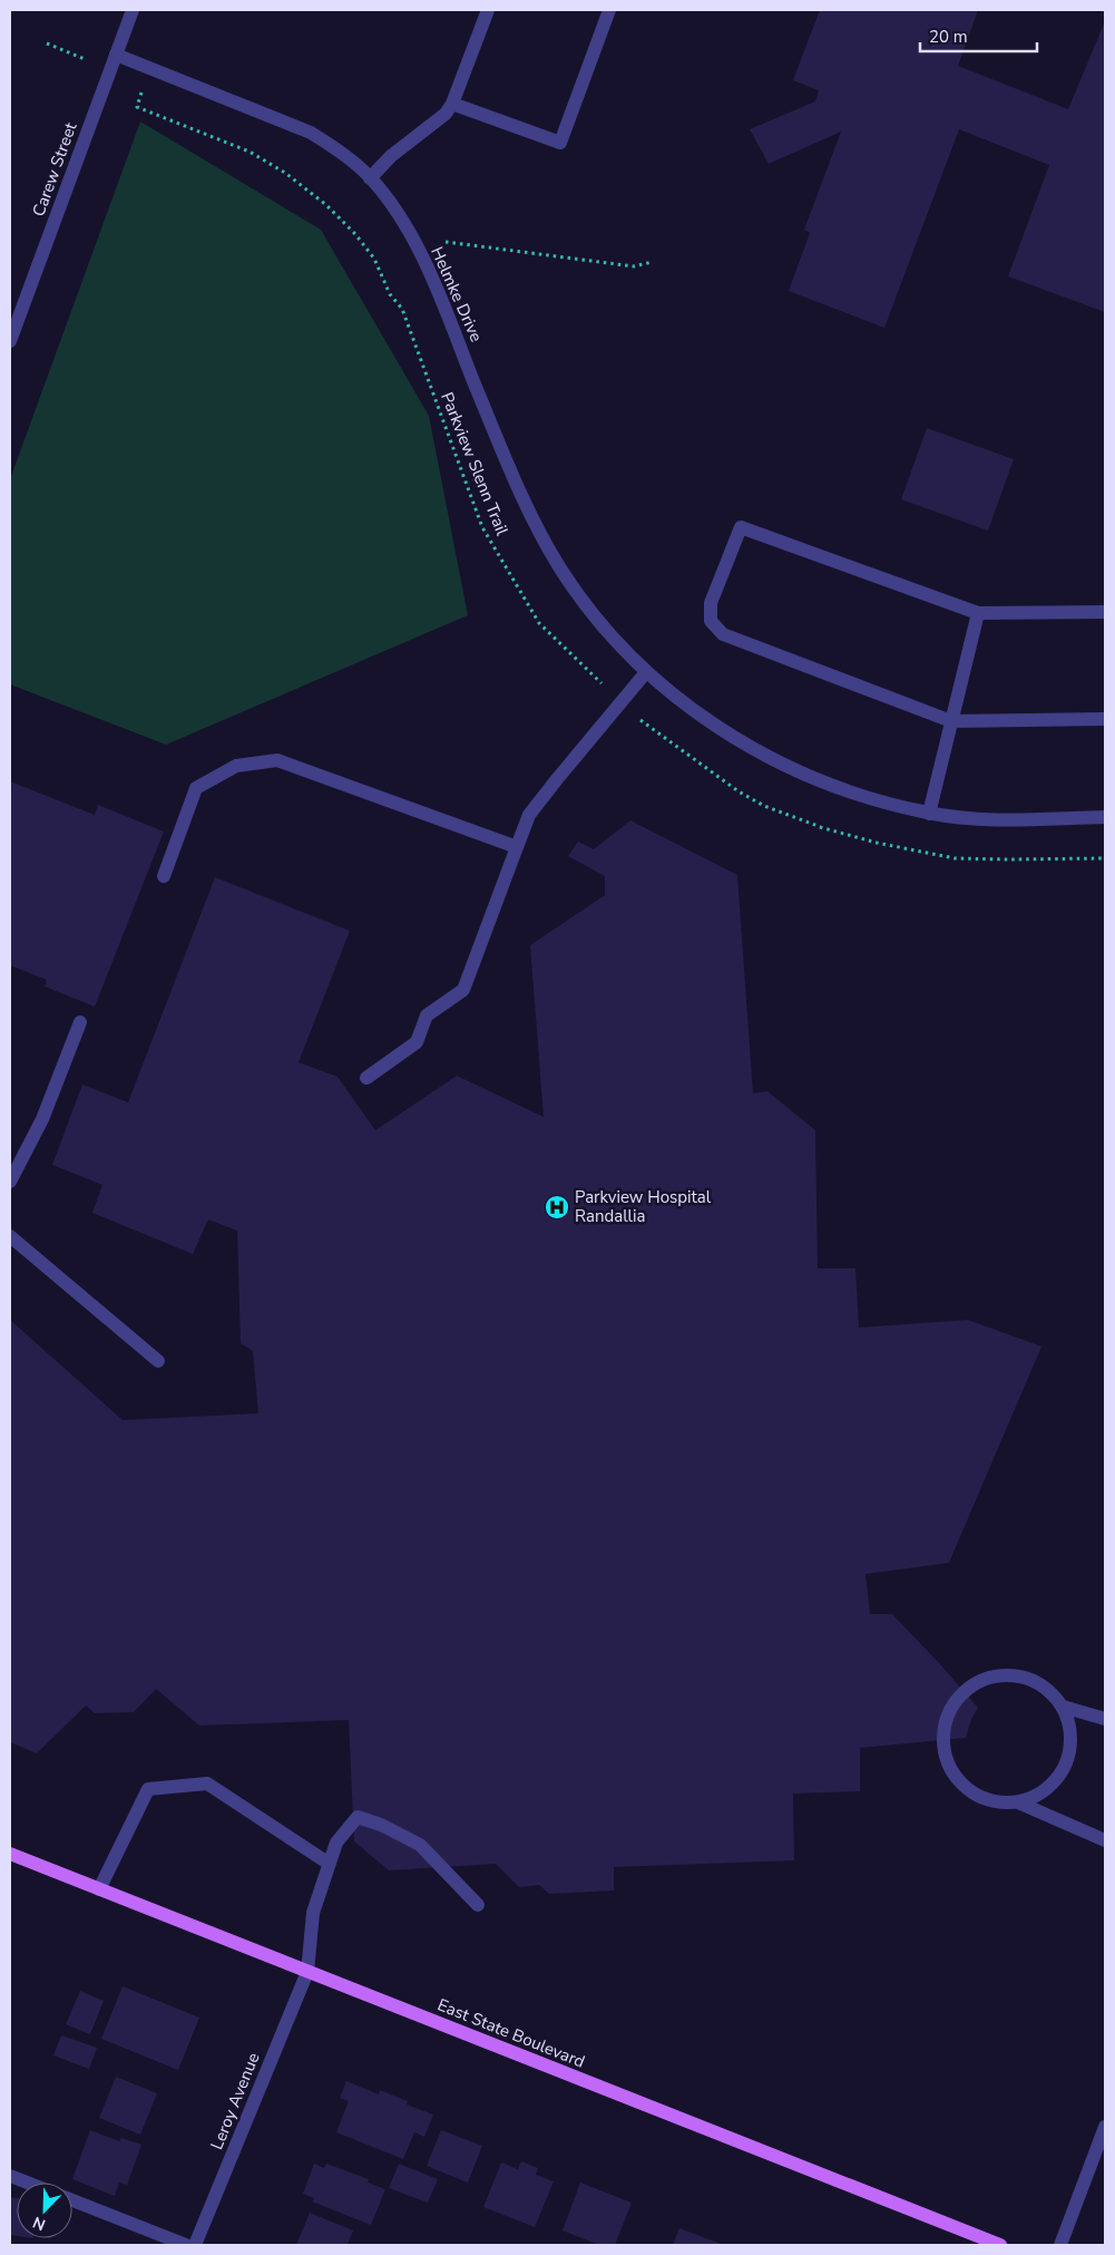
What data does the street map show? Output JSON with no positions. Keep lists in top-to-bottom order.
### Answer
{
  "streets": {
    "main road": ["East State Boulevard"],
    "street": ["Carew Street", "Helmke Drive", "Leroy Avenue"],
    "path": ["Parkview Slenn Trail"]
  },
  "crossings": [
    ["Carew Street", "Helmke Drive"],
    ["Carew Street", "Parkview Slenn Trail"],
    ["East State Boulevard", "Leroy Avenue"]
  ],
  "places": {
    "hospital": ["Parkview Hospital Randallia"]
  },
  "scale_bar": "20 m",
  "north": "bottom left"
}
